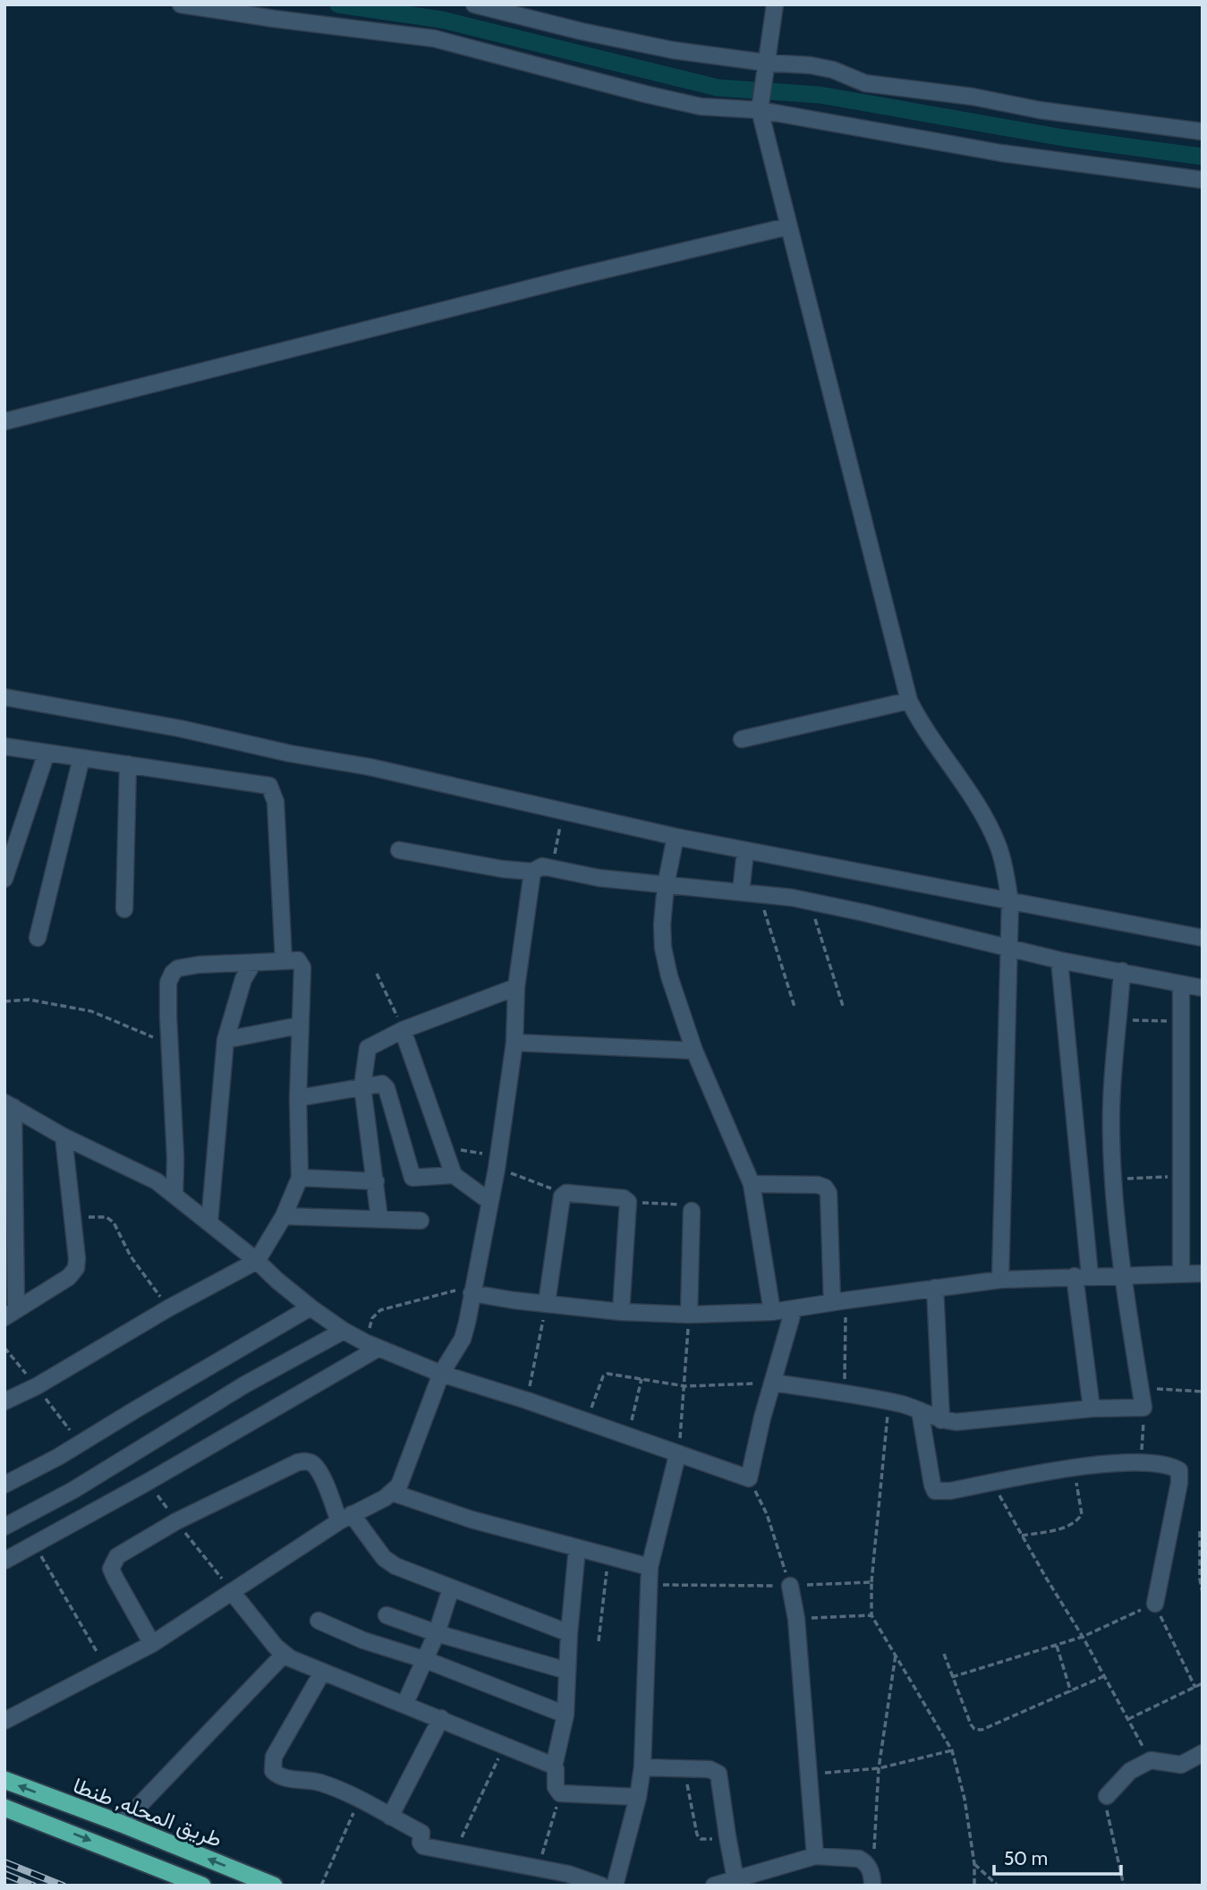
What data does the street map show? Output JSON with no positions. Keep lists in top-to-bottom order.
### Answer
{
  "streets": {
    "highway": ["طريق المحله, طنطا"]
  },
  "scale_bar": "50 m"
}
